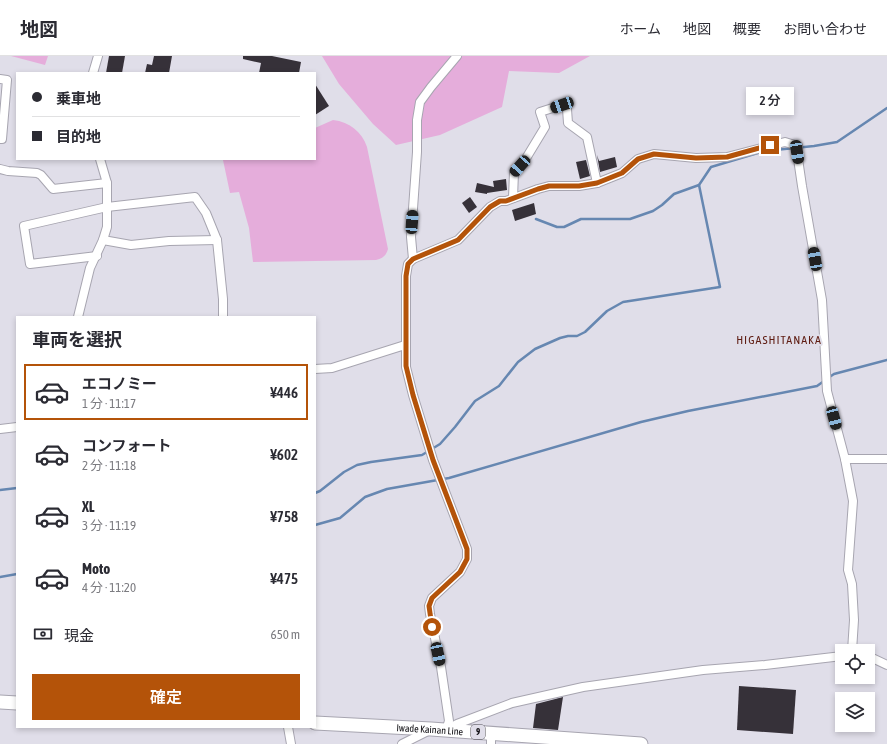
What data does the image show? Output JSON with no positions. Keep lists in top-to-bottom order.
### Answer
{
  "streets": {
    "main road": ["Iwade Kainan Line", "9"]
  },
  "districts": ["HIGASHITANAKA"],
  "page": {
    "header": "地図",
    "nav": [
      "ホーム",
      "地図",
      "概要",
      "お問い合わせ"
    ],
    "banner": ["乗車地", "目的地"],
    "bubble": "2 分",
    "heading": "車両を選択",
    "list": [
      {
        "name": "エコノミー",
        "note": "1 分 · 11:17",
        "value": "¥446"
      },
      {
        "name": "コンフォート",
        "note": "2 分 · 11:18",
        "value": "¥602"
      },
      {
        "name": "XL",
        "note": "3 分 · 11:19",
        "value": "¥758"
      },
      {
        "name": "Moto",
        "note": "4 分 · 11:20",
        "value": "¥475"
      }
    ],
    "pay": ["現金", "650 m"],
    "buttons": "確定"
  }
}
